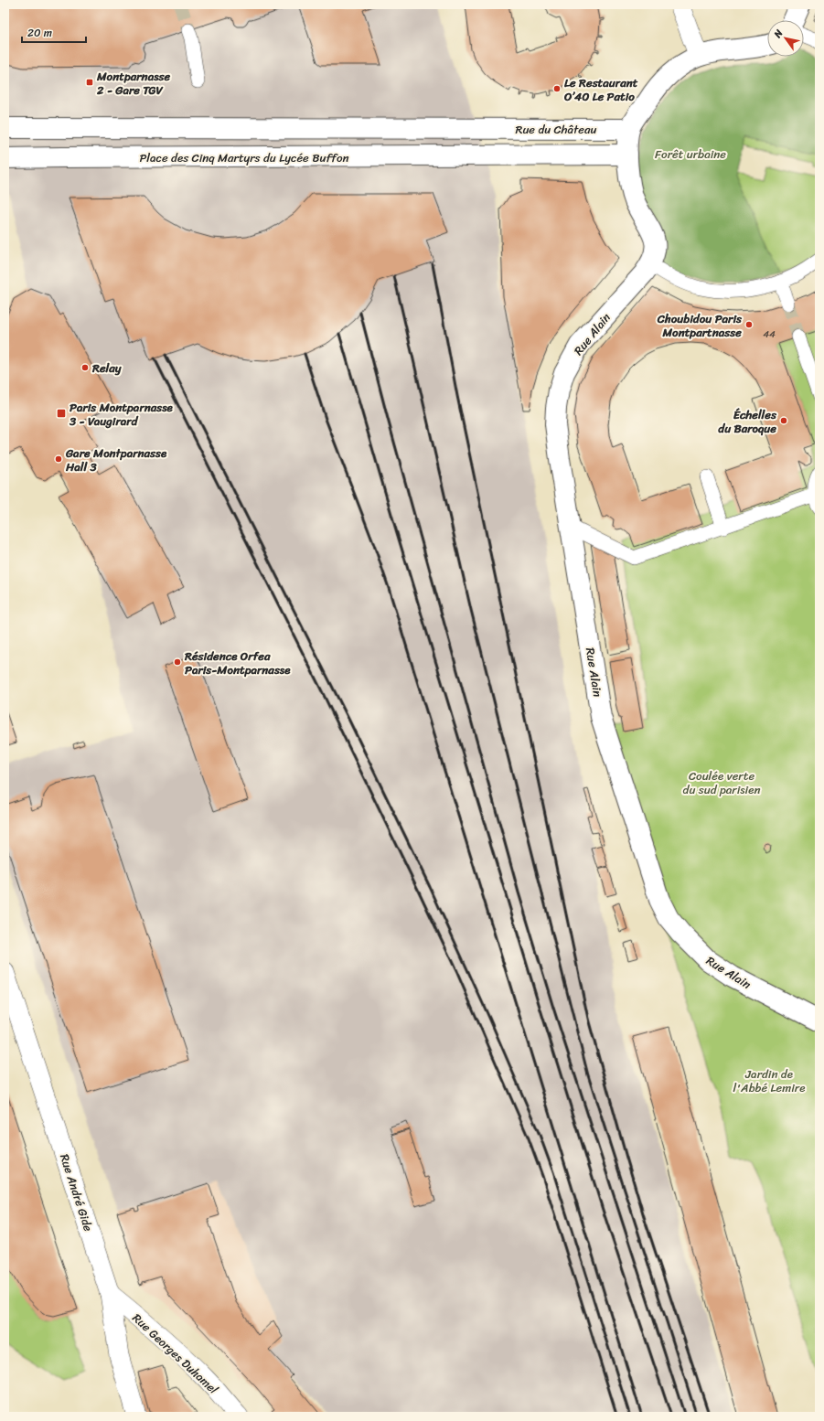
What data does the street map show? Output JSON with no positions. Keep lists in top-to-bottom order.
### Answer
{
  "streets": {
    "main road": ["Rue du Château", "Place des Cinq Martyrs du Lycée Buffon", "Rue Alain"],
    "street": ["Rue André Gide", "Rue Georges Duhamel"]
  },
  "crossings": [
    ["Rue André Gide", "Rue Georges Duhamel"]
  ],
  "parks": ["Forêt urbaine", "Coulée verte du sud parisien", "Jardin de l'Abbé Lemire"],
  "places": {
    "transit": ["Montparnasse 2 - Gare TGV", "Paris Montparnasse 3 - Vaugirard"],
    "other": [
      "Le Restaurant O’40 Le Patio",
      "Choubidou Paris Montpartnasse",
      "Relay",
      "Échelles du Baroque",
      "Gare Montparnasse Hall 3",
      "Résidence Orfea Paris-Montparnasse"
    ]
  },
  "house_numbers": ["44"],
  "scale_bar": "20 m",
  "north": "top left"
}
